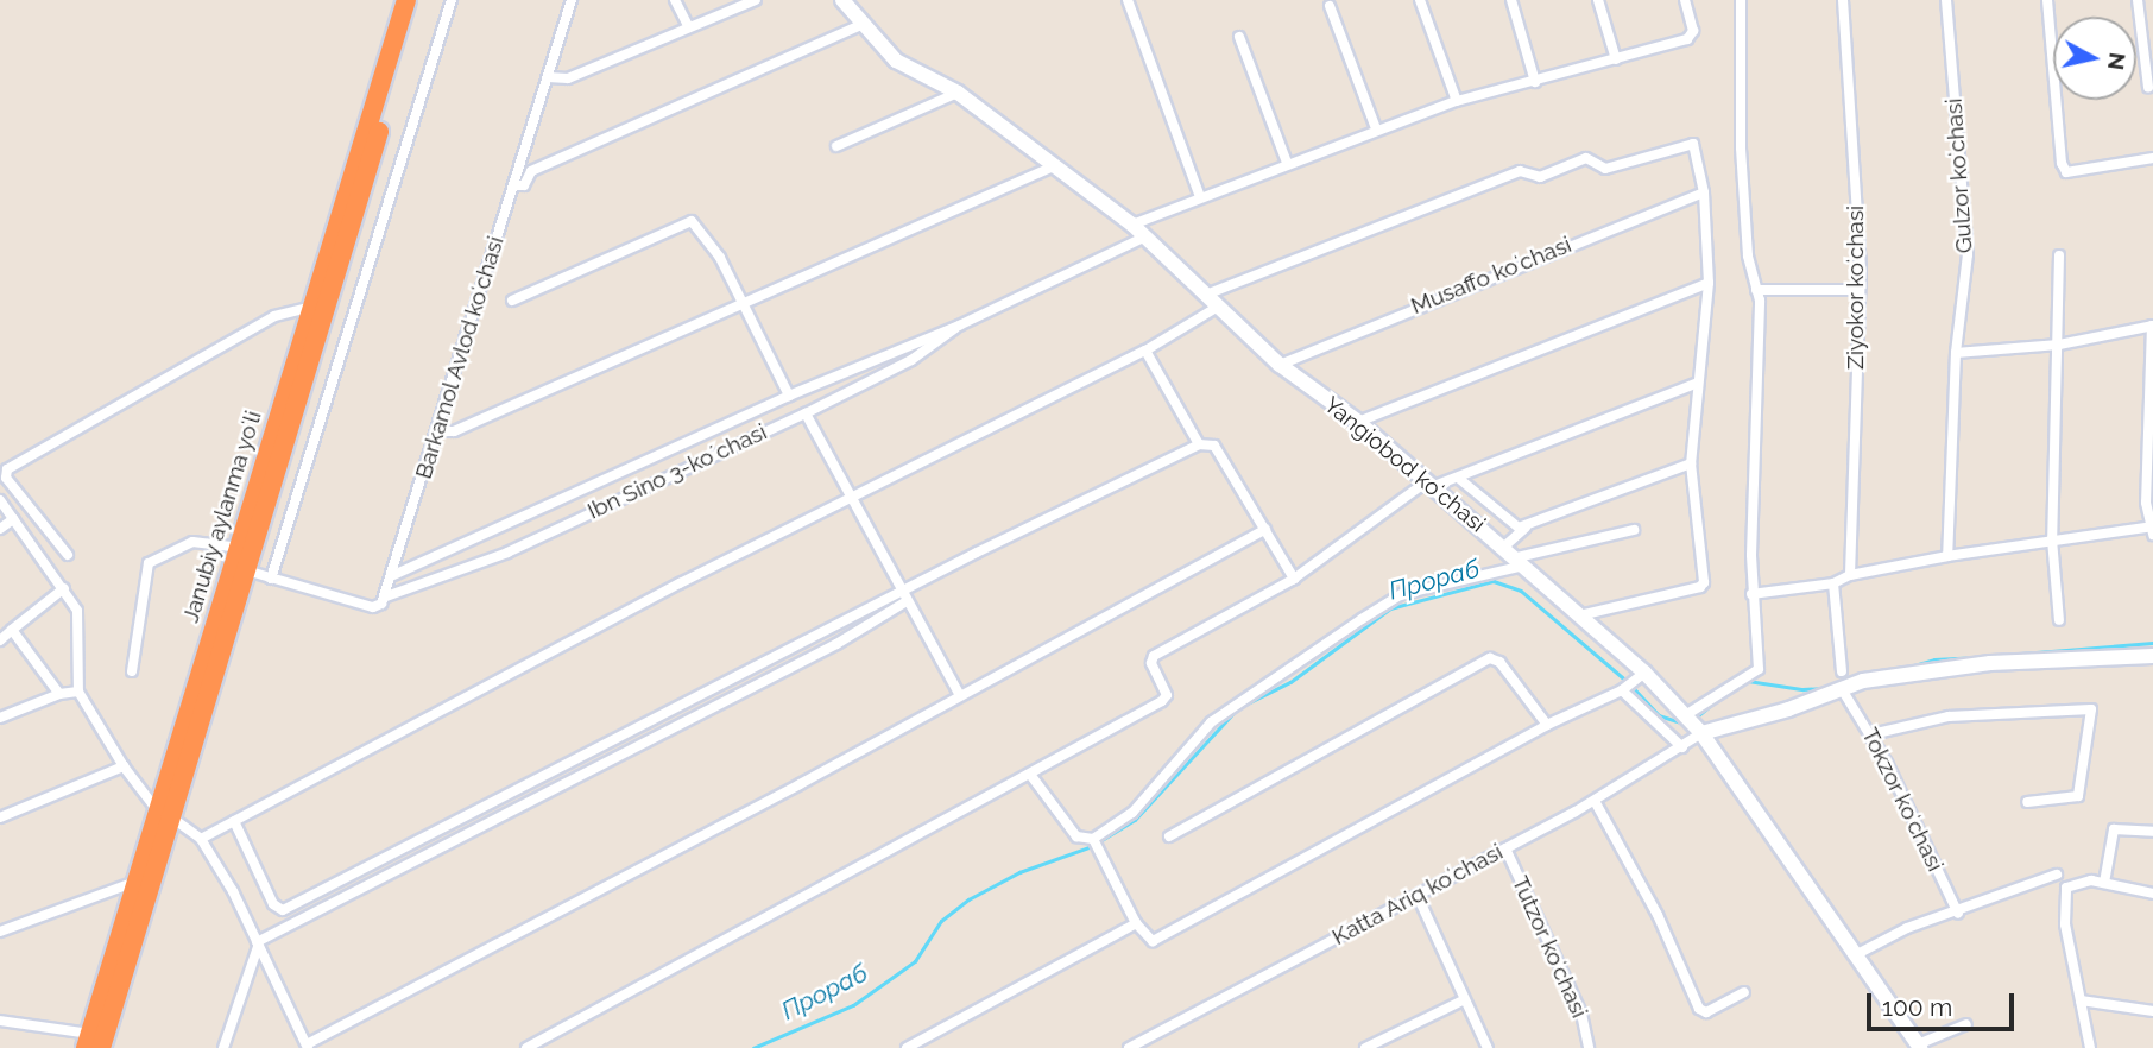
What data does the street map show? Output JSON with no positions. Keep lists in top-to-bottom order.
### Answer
{
  "streets": {
    "highway": ["Janubiy aylanma yoʻli"],
    "street": [
      "Gulzor koʻchasi",
      "Musaffo koʻchasi",
      "Ziyokor koʻchasi",
      "Barkamol Avlod koʻchasi",
      "Yangiobod koʻchasi",
      "Ibn Sino 3-koʼchasi",
      "Tokzor koʻchasi",
      "Katta Ariq koʻchasi",
      "Tutzor koʻchasi"
    ]
  },
  "crossings": [
    ["Musaffo koʻchasi", "Yangiobod koʻchasi"],
    ["Barkamol Avlod koʻchasi", "Ibn Sino 3-koʼchasi"],
    ["Yangiobod koʻchasi", "Ibn Sino 3-koʼchasi"],
    ["Yangiobod koʻchasi", "Katta Ariq koʻchasi"],
    ["Katta Ariq koʻchasi", "Tutzor koʻchasi"]
  ],
  "water": ["Прораб"],
  "scale_bar": "100 m",
  "north": "right"
}
